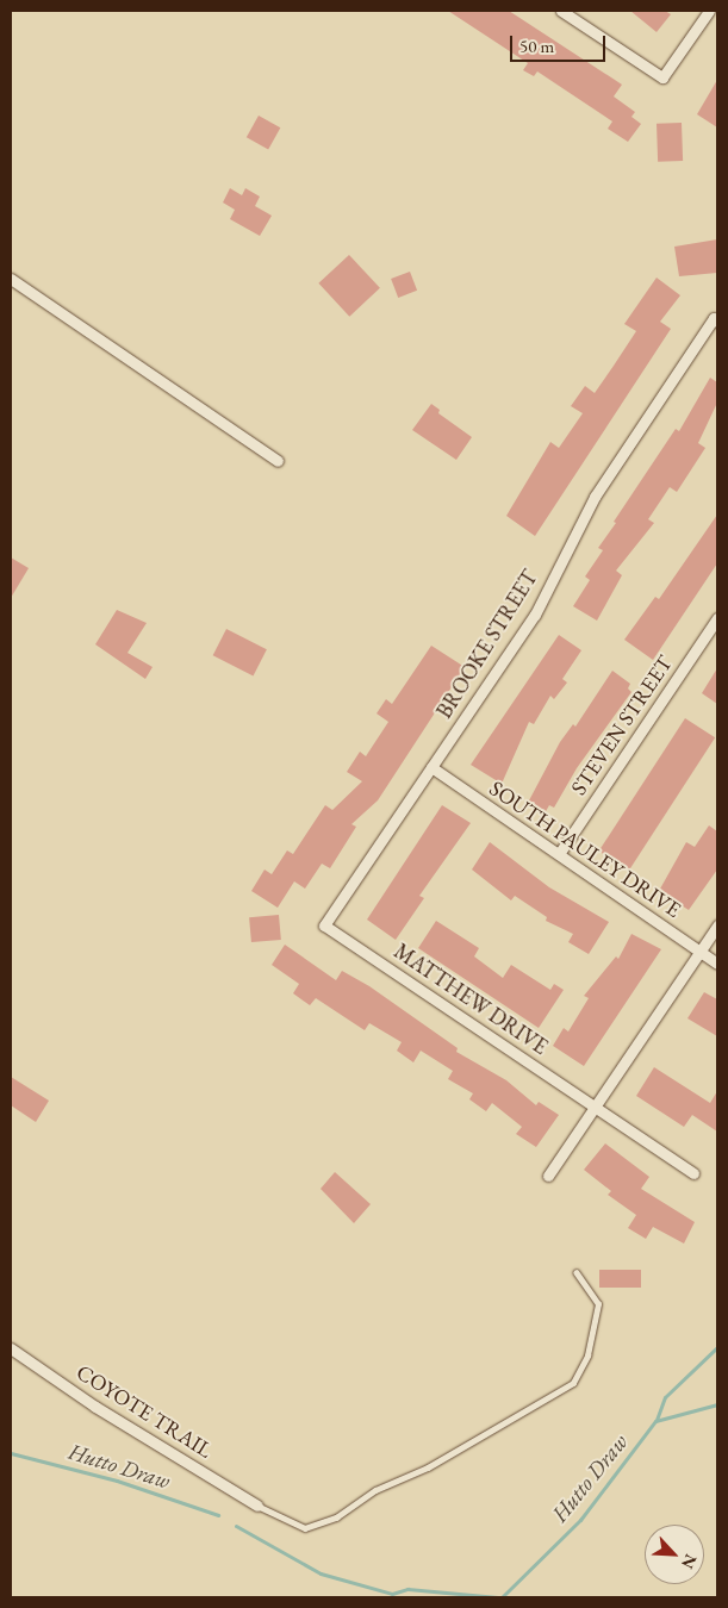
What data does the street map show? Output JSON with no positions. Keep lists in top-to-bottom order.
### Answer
{
  "streets": {
    "street": [
      "BROOKE STREET",
      "STEVEN STREET",
      "SOUTH PAULEY DRIVE",
      "MATTHEW DRIVE",
      "COYOTE TRAIL"
    ]
  },
  "crossings": [
    ["BROOKE STREET", "SOUTH PAULEY DRIVE"],
    ["BROOKE STREET", "MATTHEW DRIVE"],
    ["STEVEN STREET", "SOUTH PAULEY DRIVE"]
  ],
  "water": ["Hutto Draw"],
  "scale_bar": "50 m",
  "north": "bottom right"
}
